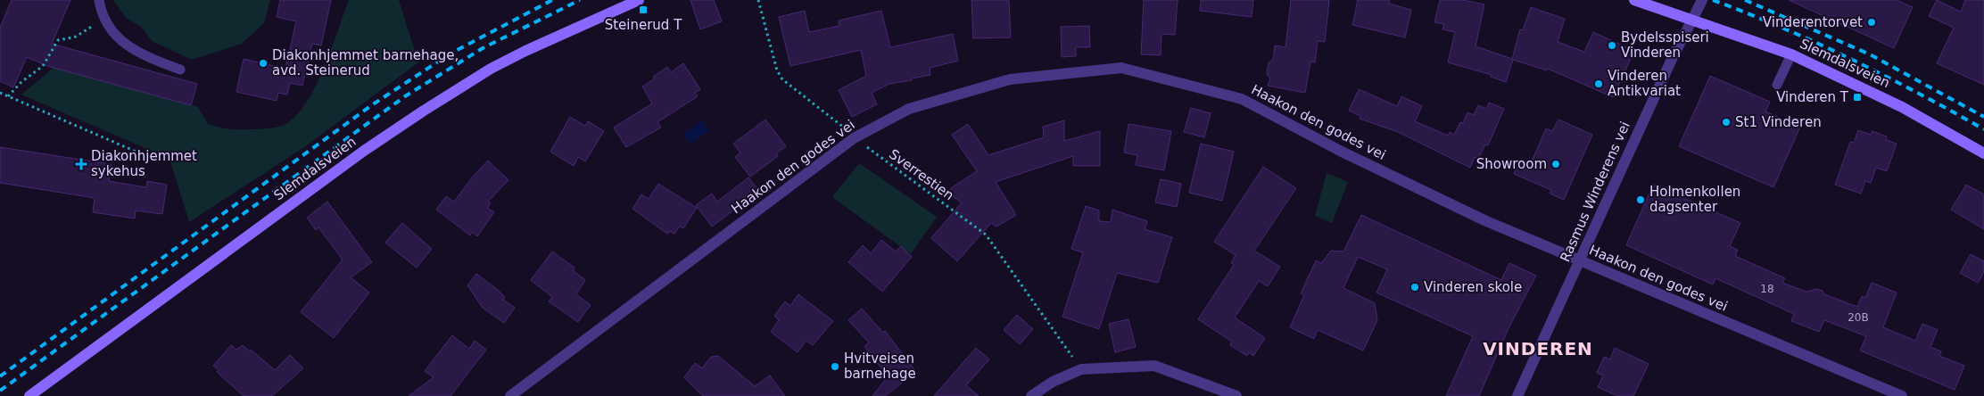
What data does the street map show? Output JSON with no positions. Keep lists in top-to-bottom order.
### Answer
{
  "streets": {
    "main road": ["Slemdalsveien"],
    "street": ["Haakon den godes vei", "Rasmus Winderens vei"],
    "path": ["Sverrestien"]
  },
  "crossings": [
    ["Slemdalsveien", "Rasmus Winderens vei"],
    ["Haakon den godes vei", "Sverrestien"],
    ["Haakon den godes vei", "Rasmus Winderens vei"]
  ],
  "districts": ["VINDEREN"],
  "places": {
    "transit": ["Steinerud T", "Vinderen T"],
    "other": [
      "Vinderentorvet",
      "Bydelsspiseri Vinderen",
      "Diakonhjemmet barnehage, avd. Steinerud",
      "Vinderen Antikvariat",
      "St1 Vinderen",
      "Showroom",
      "Holmenkollen dagsenter",
      "Vinderen skole",
      "Hvitveisen barnehage"
    ],
    "health": ["Diakonhjemmet sykehus"]
  },
  "house_numbers": ["18", "20B"]
}
